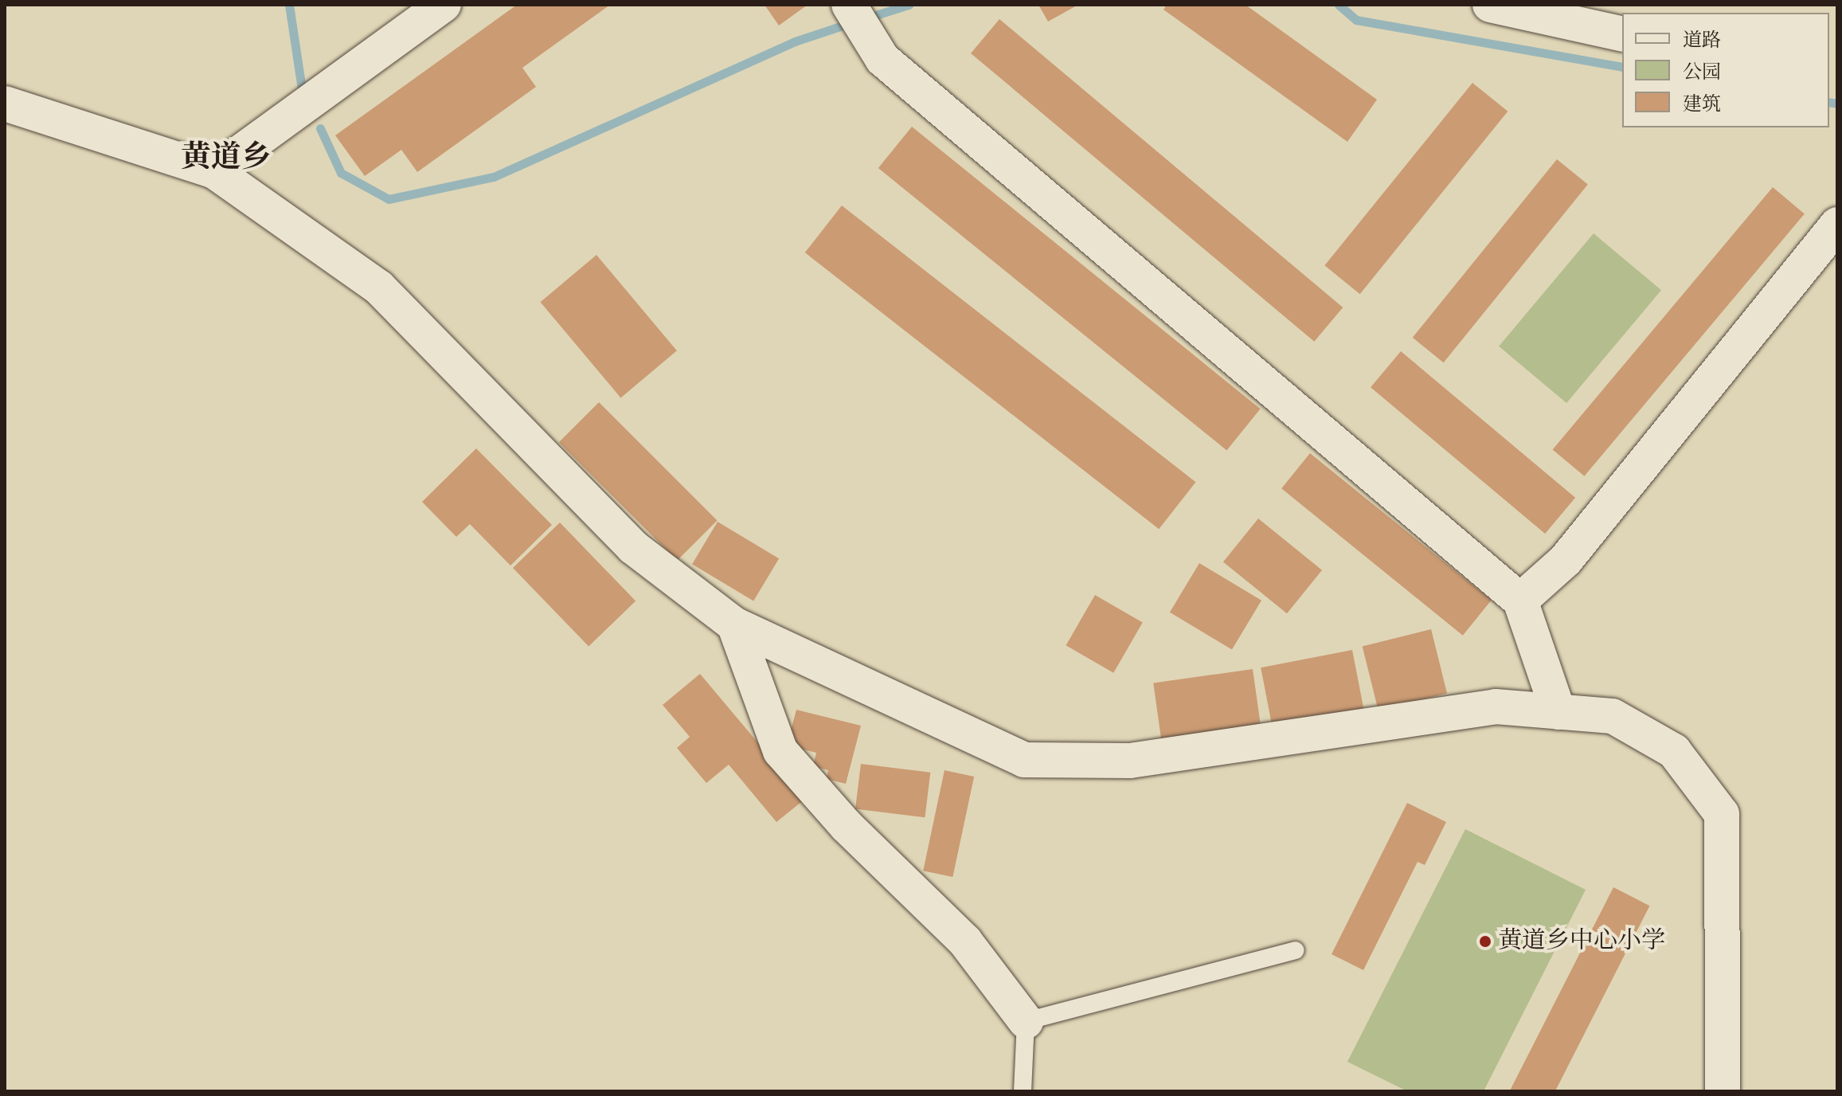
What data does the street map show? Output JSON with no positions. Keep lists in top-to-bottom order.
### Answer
{
  "districts": ["黄道乡"],
  "places": ["黄道乡中心小学"],
  "legend": ["道路", "公园", "建筑"]
}
